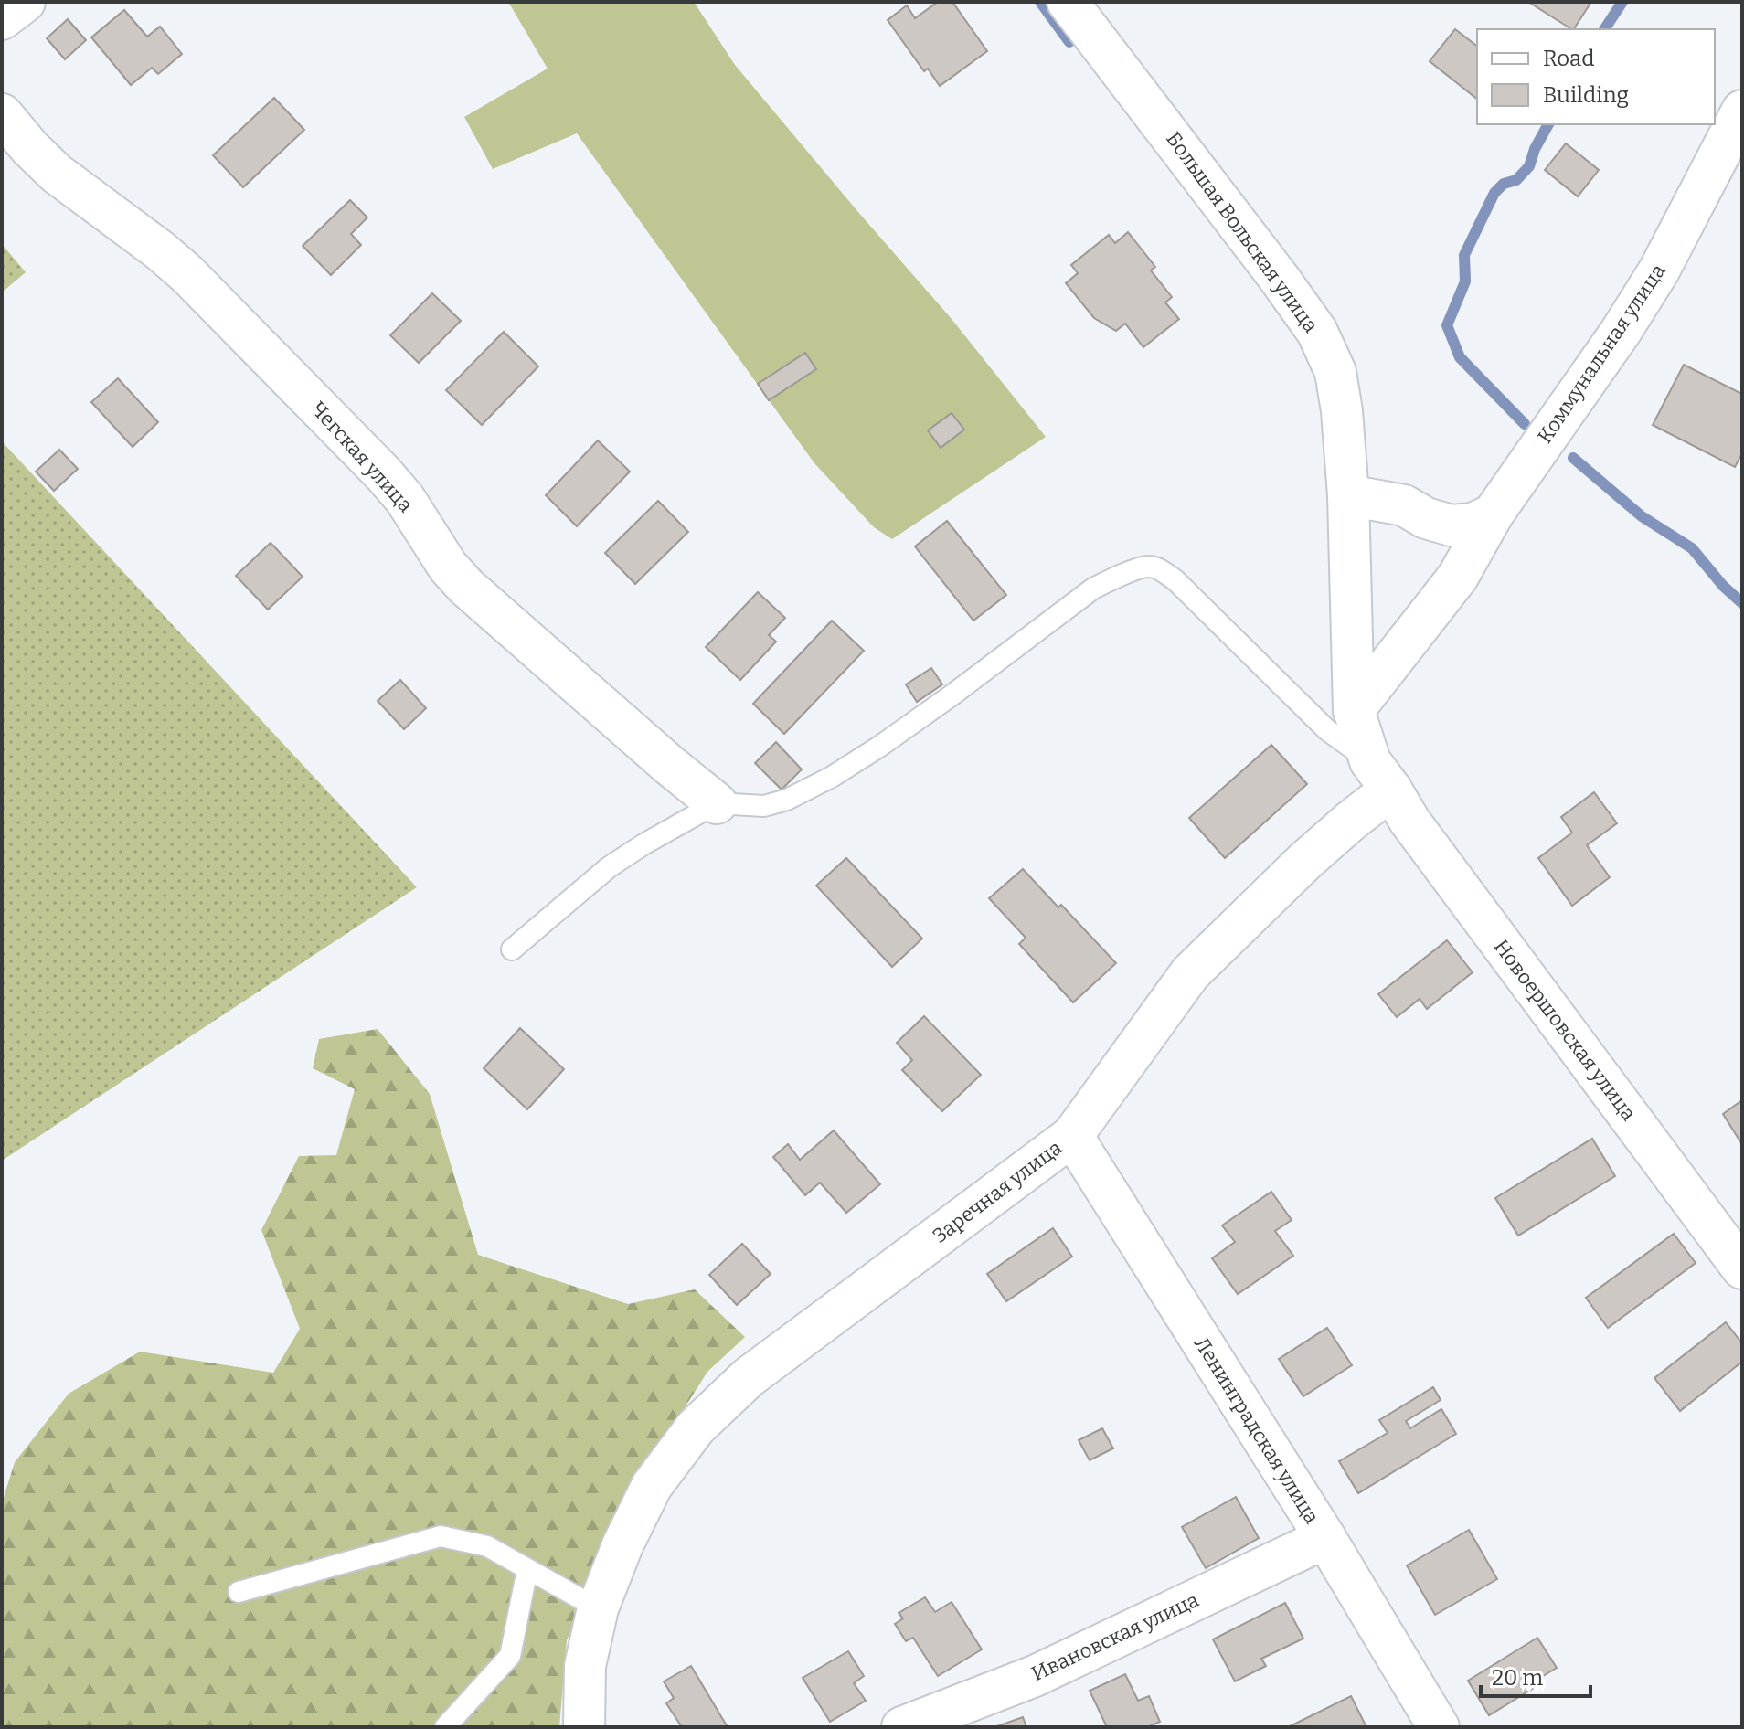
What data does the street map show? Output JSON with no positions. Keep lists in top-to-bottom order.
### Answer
{
  "streets": {
    "street": [
      "Большая Вольская улица",
      "Коммунальная улица",
      "Чегская улица",
      "Новоершовская улица",
      "Заречная улица",
      "Ленинградская улица",
      "Ивановская улица"
    ]
  },
  "crossings": [
    ["Большая Вольская улица", "Коммунальная улица"],
    ["Большая Вольская улица", "Новоершовская улица"],
    ["Большая Вольская улица", "Заречная улица"],
    ["Новоершовская улица", "Заречная улица"],
    ["Заречная улица", "Ленинградская улица"],
    ["Ленинградская улица", "Ивановская улица"]
  ],
  "legend": ["Road", "Building"],
  "scale_bar": "20 m"
}
